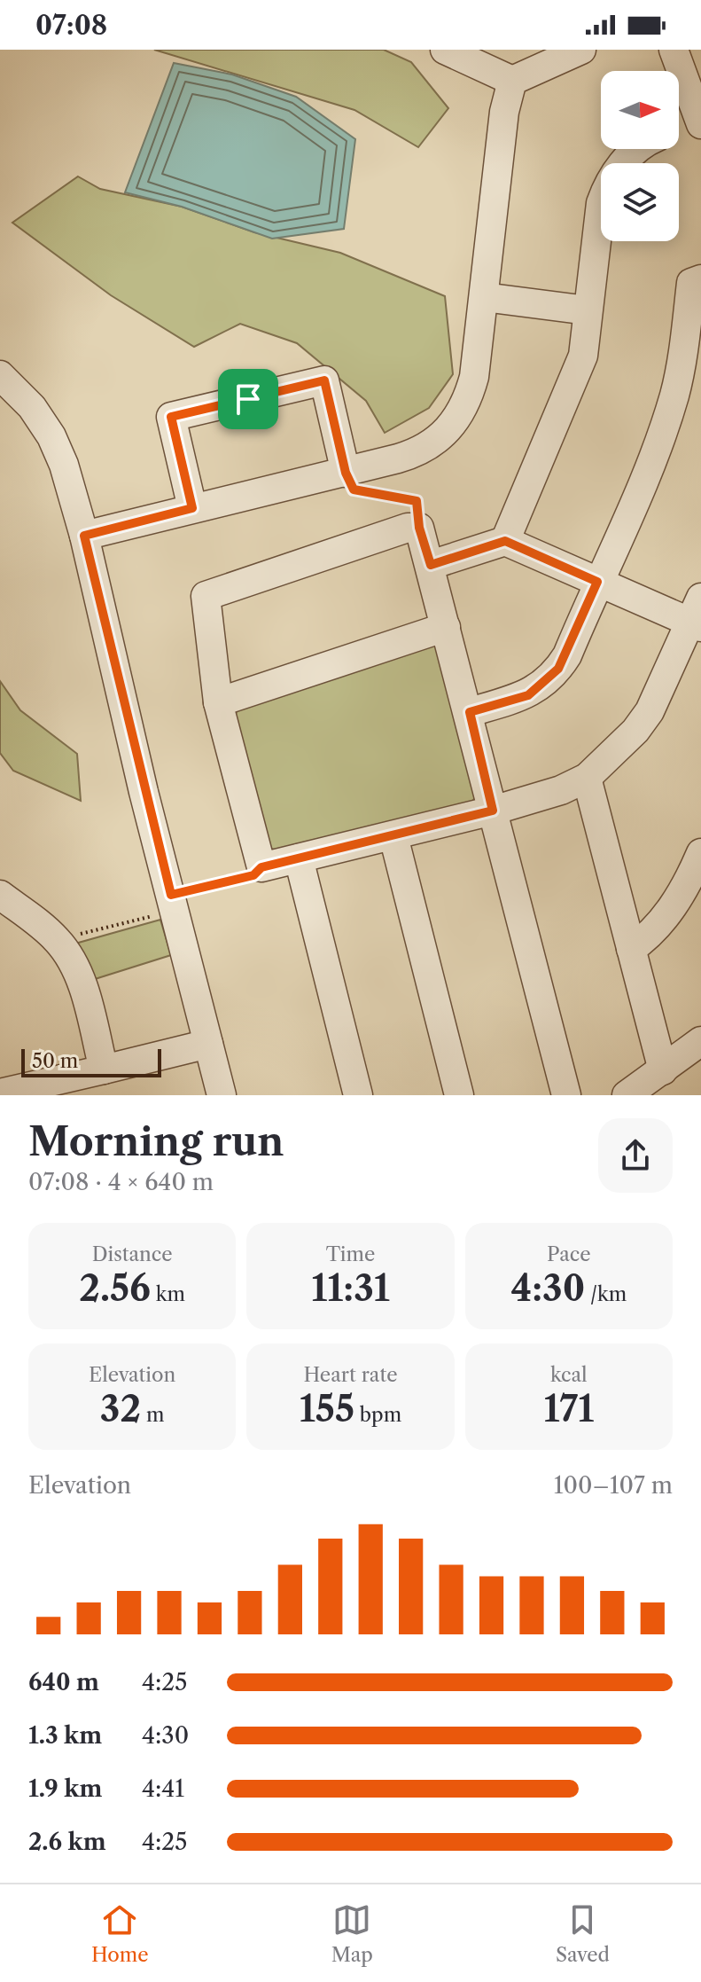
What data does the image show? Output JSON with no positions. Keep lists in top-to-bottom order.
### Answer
{
  "scale_bar": "50 m",
  "north": "right",
  "page": {
    "status": "07:08",
    "scale": "50 m",
    "heading": ["Morning run", "07:08 · 4 × 640 m"],
    "stats": [
      ["Distance", "2.56 km"],
      ["Time", "11:31"],
      ["Pace", "4:30 /km"],
      ["Elevation", "32 m"],
      ["Heart rate", "155 bpm"],
      ["kcal", "171"]
    ],
    "chart": ["Elevation", "100–107 m"],
    "list": [
      {
        "name": "640 m",
        "note": "4:25"
      },
      {
        "name": "1.3 km",
        "note": "4:30"
      },
      {
        "name": "1.9 km",
        "note": "4:41"
      },
      {
        "name": "2.6 km",
        "note": "4:25"
      }
    ],
    "tabs": ["Home", "Map", "Saved"]
  }
}
